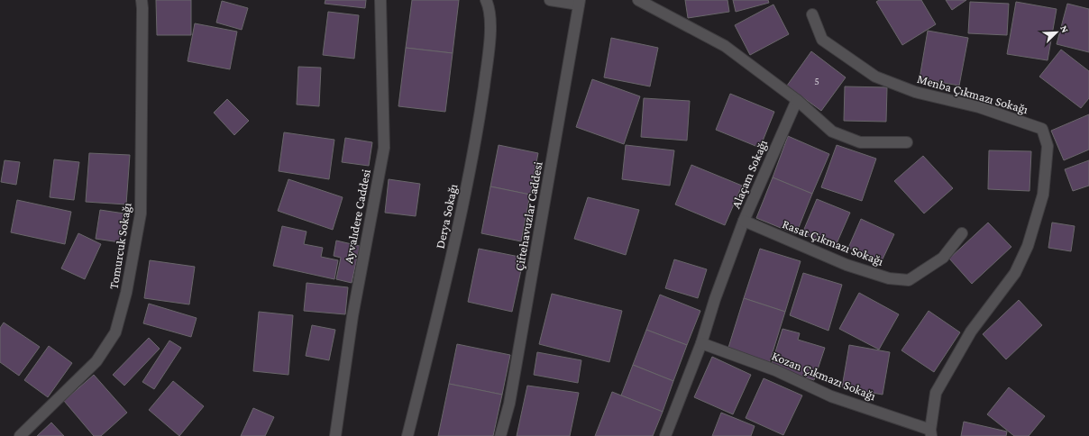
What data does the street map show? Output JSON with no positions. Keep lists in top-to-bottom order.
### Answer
{
  "streets": {
    "street": [
      "Menba Çıkmazı Sokağı",
      "Alaçam Sokağı",
      "Ayvalıdere Caddesi",
      "Derya Sokağı",
      "Çiftehavuzlar Caddesi",
      "Rasat Çıkmazı Sokağı",
      "Tomurcuk Sokağı",
      "Kozan Çıkmazı Sokağı"
    ]
  },
  "crossings": [
    ["Menba Çıkmazı Sokağı", "Kozan Çıkmazı Sokağı"],
    ["Alaçam Sokağı", "Rasat Çıkmazı Sokağı"],
    ["Alaçam Sokağı", "Kozan Çıkmazı Sokağı"]
  ],
  "house_numbers": ["5"],
  "north": "top right"
}
